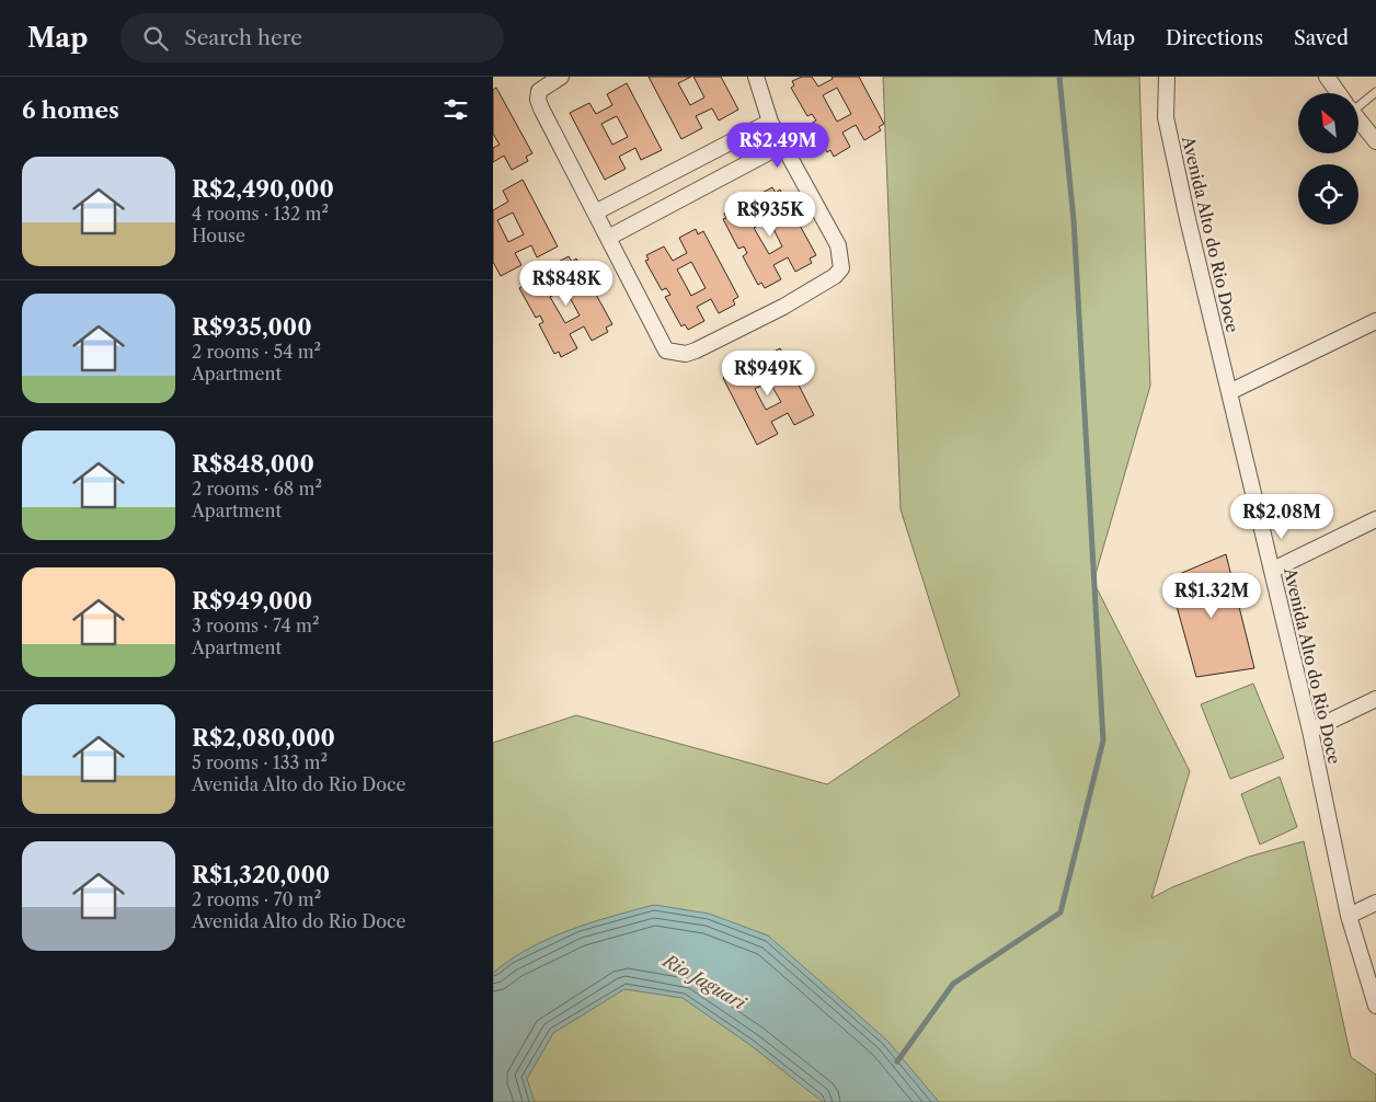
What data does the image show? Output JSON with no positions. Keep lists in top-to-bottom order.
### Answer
{
  "streets": {
    "street": ["Avenida Alto do Rio Doce"]
  },
  "water": ["Rio Jaguari"],
  "north": "top left",
  "page": {
    "header": "Map",
    "search": "Search here",
    "nav": ["Map", "Directions", "Saved"],
    "heading": "6 homes",
    "price": [
      "R$2.49M",
      "R$935K",
      "R$848K",
      "R$949K",
      "R$2.08M",
      "R$1.32M"
    ],
    "list": [
      {
        "name": "R$2,490,000",
        "note": "4 rooms · 132 m² · House"
      },
      {
        "name": "R$935,000",
        "note": "2 rooms · 54 m² · Apartment"
      },
      {
        "name": "R$848,000",
        "note": "2 rooms · 68 m² · Apartment"
      },
      {
        "name": "R$949,000",
        "note": "3 rooms · 74 m² · Apartment"
      },
      {
        "name": "R$2,080,000",
        "note": "5 rooms · 133 m² · Avenida Alto do Rio Doce"
      },
      {
        "name": "R$1,320,000",
        "note": "2 rooms · 70 m² · Avenida Alto do Rio Doce"
      }
    ]
  }
}
